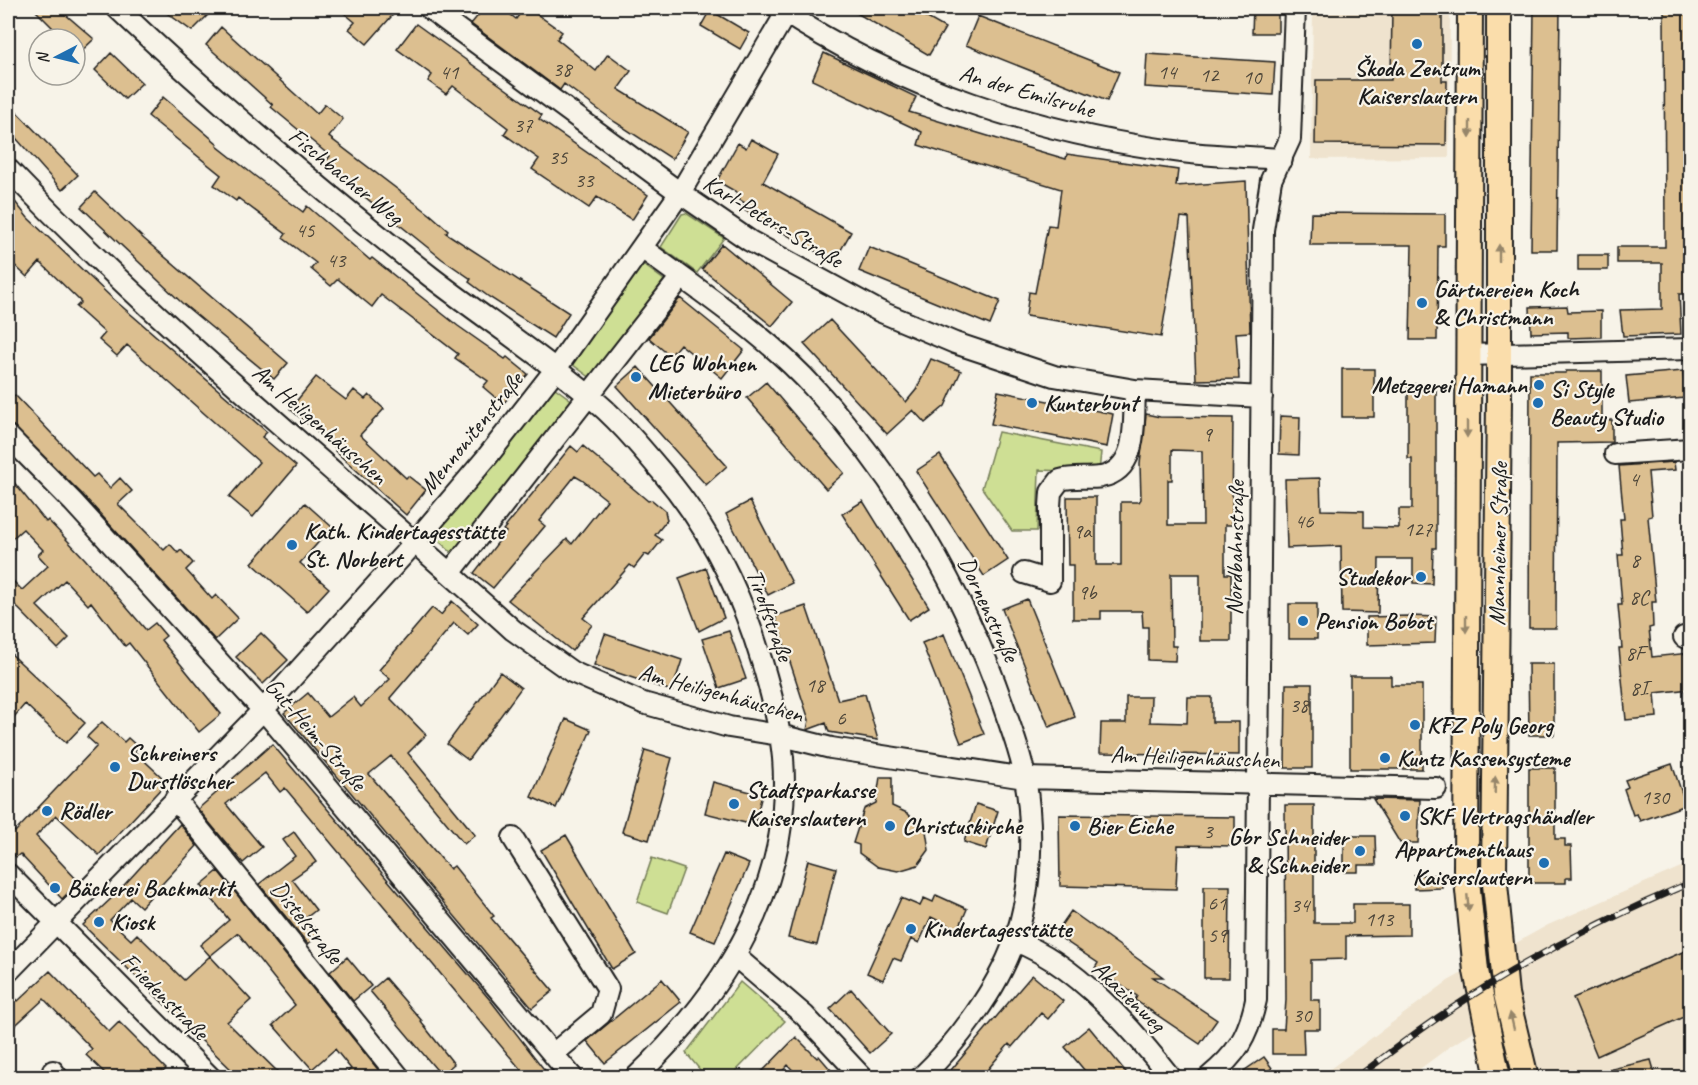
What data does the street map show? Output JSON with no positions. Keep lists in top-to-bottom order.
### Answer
{
  "streets": {
    "main road": ["Mannheimer Straße"],
    "street": [
      "An der Emilsruhe",
      "Fischbacher Weg",
      "Karl-Peters-Straße",
      "Am Heiligenhäuschen",
      "Mennonitenstraße",
      "Nordbahnstraße",
      "Dornenstraße",
      "Tirolfstraße",
      "Gut-Heim-Straße",
      "Distelstraße",
      "Friedenstraße",
      "Akazienweg"
    ]
  },
  "crossings": [
    ["An der Emilsruhe", "Mennonitenstraße"],
    ["An der Emilsruhe", "Nordbahnstraße"],
    ["Fischbacher Weg", "Mennonitenstraße"],
    ["Fischbacher Weg", "Tirolfstraße"],
    ["Karl-Peters-Straße", "Mennonitenstraße"],
    ["Karl-Peters-Straße", "Nordbahnstraße"],
    ["Am Heiligenhäuschen", "Mennonitenstraße"],
    ["Am Heiligenhäuschen", "Nordbahnstraße"],
    ["Am Heiligenhäuschen", "Dornenstraße"],
    ["Am Heiligenhäuschen", "Tirolfstraße"],
    ["Mennonitenstraße", "Dornenstraße"],
    ["Mennonitenstraße", "Tirolfstraße"],
    ["Mennonitenstraße", "Gut-Heim-Straße"],
    ["Mennonitenstraße", "Distelstraße"],
    ["Mennonitenstraße", "Friedenstraße"],
    ["Dornenstraße", "Akazienweg"]
  ],
  "places": [
    "Škoda Zentrum Kaiserslautern",
    "Gärtnereien Koch & Christmann",
    "LEG Wohnen Mieterbüro",
    "Metzgerei Hamann",
    "Kunterbunt",
    "Si Style Beauty Studio",
    "Kath. Kindertagesstätte St. Norbert",
    "Studekor",
    "Pension Bobot",
    "KFZ Poly Georg",
    "Kuntz Kassensysteme",
    "Schreiners Durstlöscher",
    "Stadtsparkasse Kaiserslautern",
    "Rödler",
    "SKF Vertragshändler",
    "Christuskirche",
    "Bier Eiche",
    "Gbr Schneider & Schneider",
    "Appartmenthaus Kaiserslautern",
    "Bäckerei Backmarkt",
    "Kiosk",
    "Kindertagesstätte"
  ],
  "house_numbers": [
    "38",
    "41",
    "14",
    "12",
    "10",
    "37",
    "35",
    "33",
    "45",
    "43",
    "9",
    "4",
    "46",
    "127",
    "9a",
    "8",
    "9b",
    "8C",
    "8F",
    "18",
    "8I",
    "38",
    "6",
    "130",
    "3",
    "61",
    "34",
    "113",
    "59",
    "30"
  ],
  "north": "left"
}
